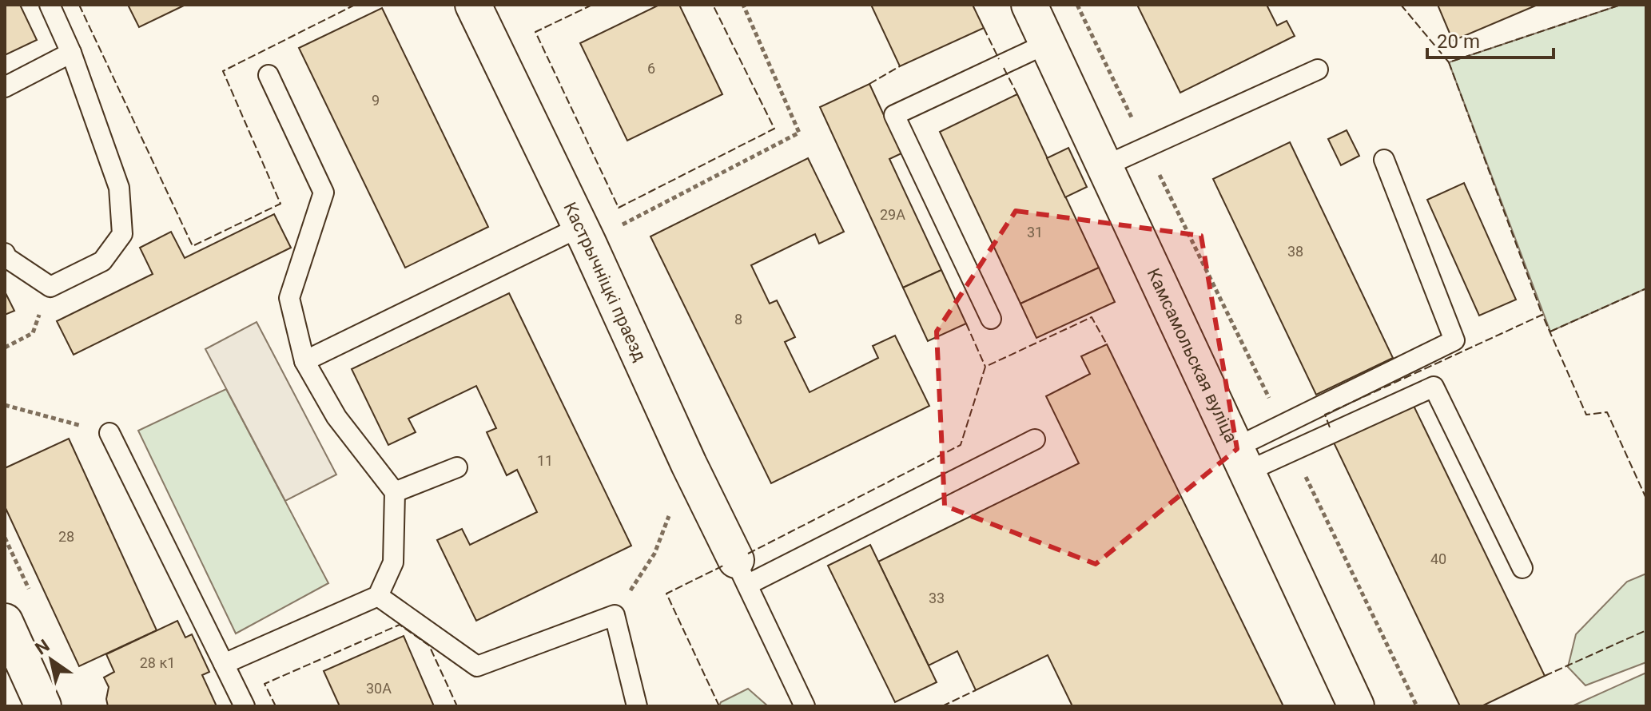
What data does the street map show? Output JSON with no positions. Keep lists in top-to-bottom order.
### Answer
{
  "streets": {
    "street": ["Кастрычніцкі праезд", "Камсамольская вуліца"]
  },
  "house_numbers": [
    "6",
    "9",
    "29А",
    "31",
    "38",
    "8",
    "11",
    "28",
    "40",
    "33",
    "28 к1",
    "30А"
  ],
  "scale_bar": "20 m",
  "north": "top left"
}
